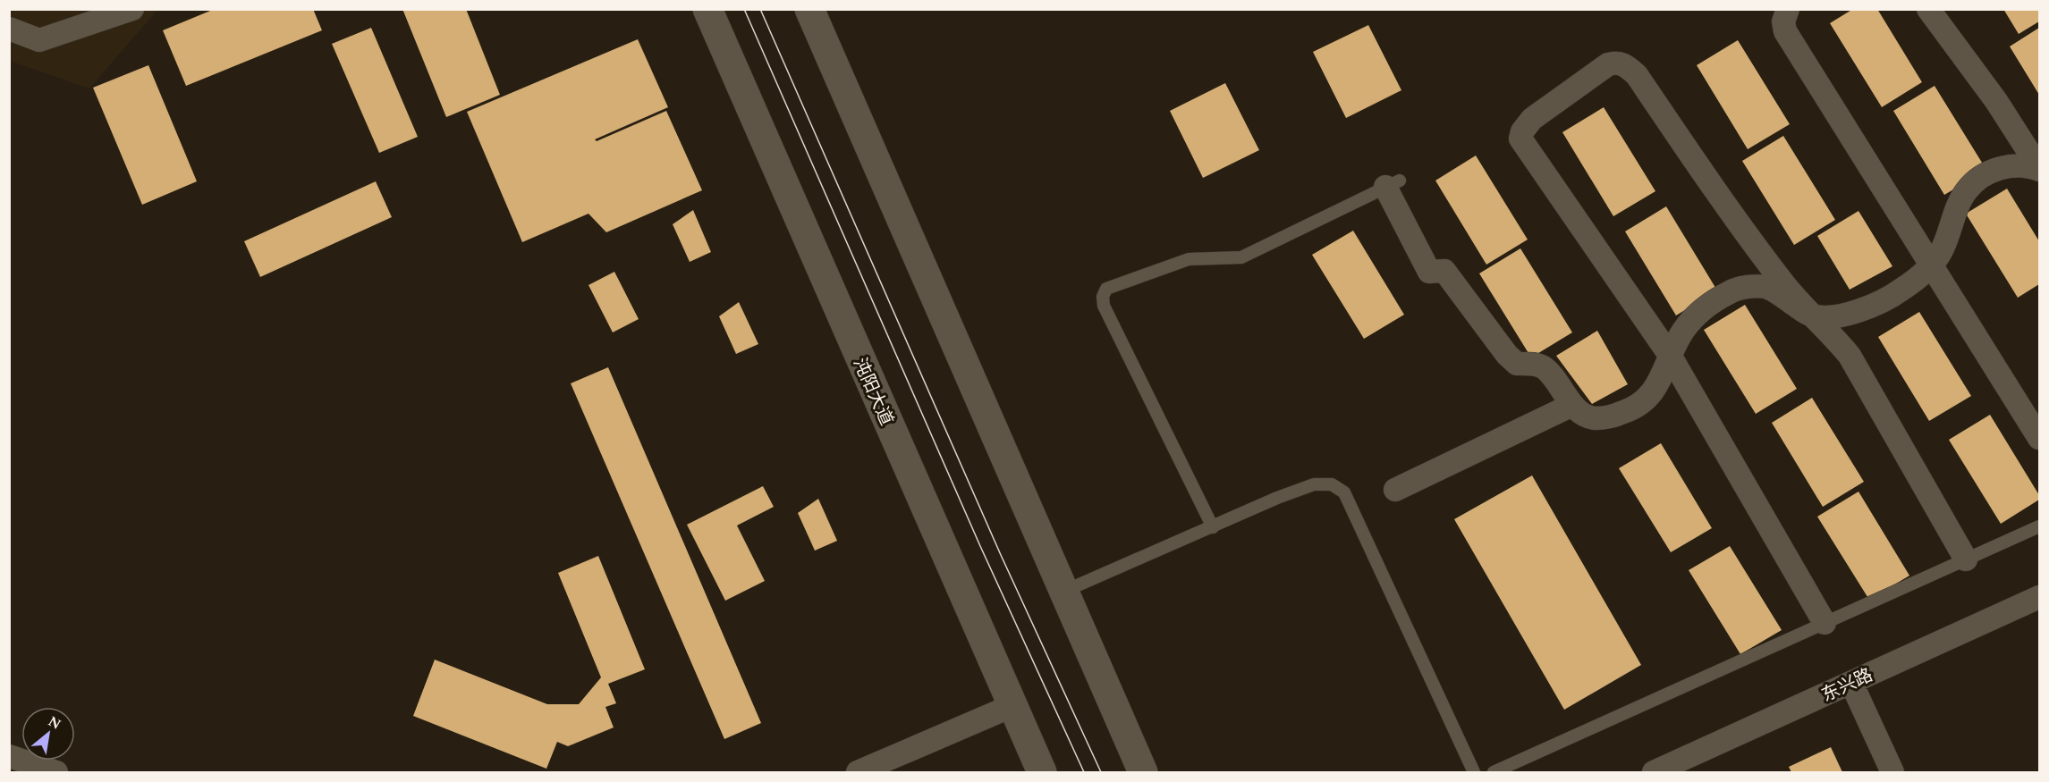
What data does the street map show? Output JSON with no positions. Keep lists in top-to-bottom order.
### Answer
{
  "streets": {
    "main road": ["沌阳大道"],
    "street": ["东兴路"]
  },
  "north": "top right"
}
